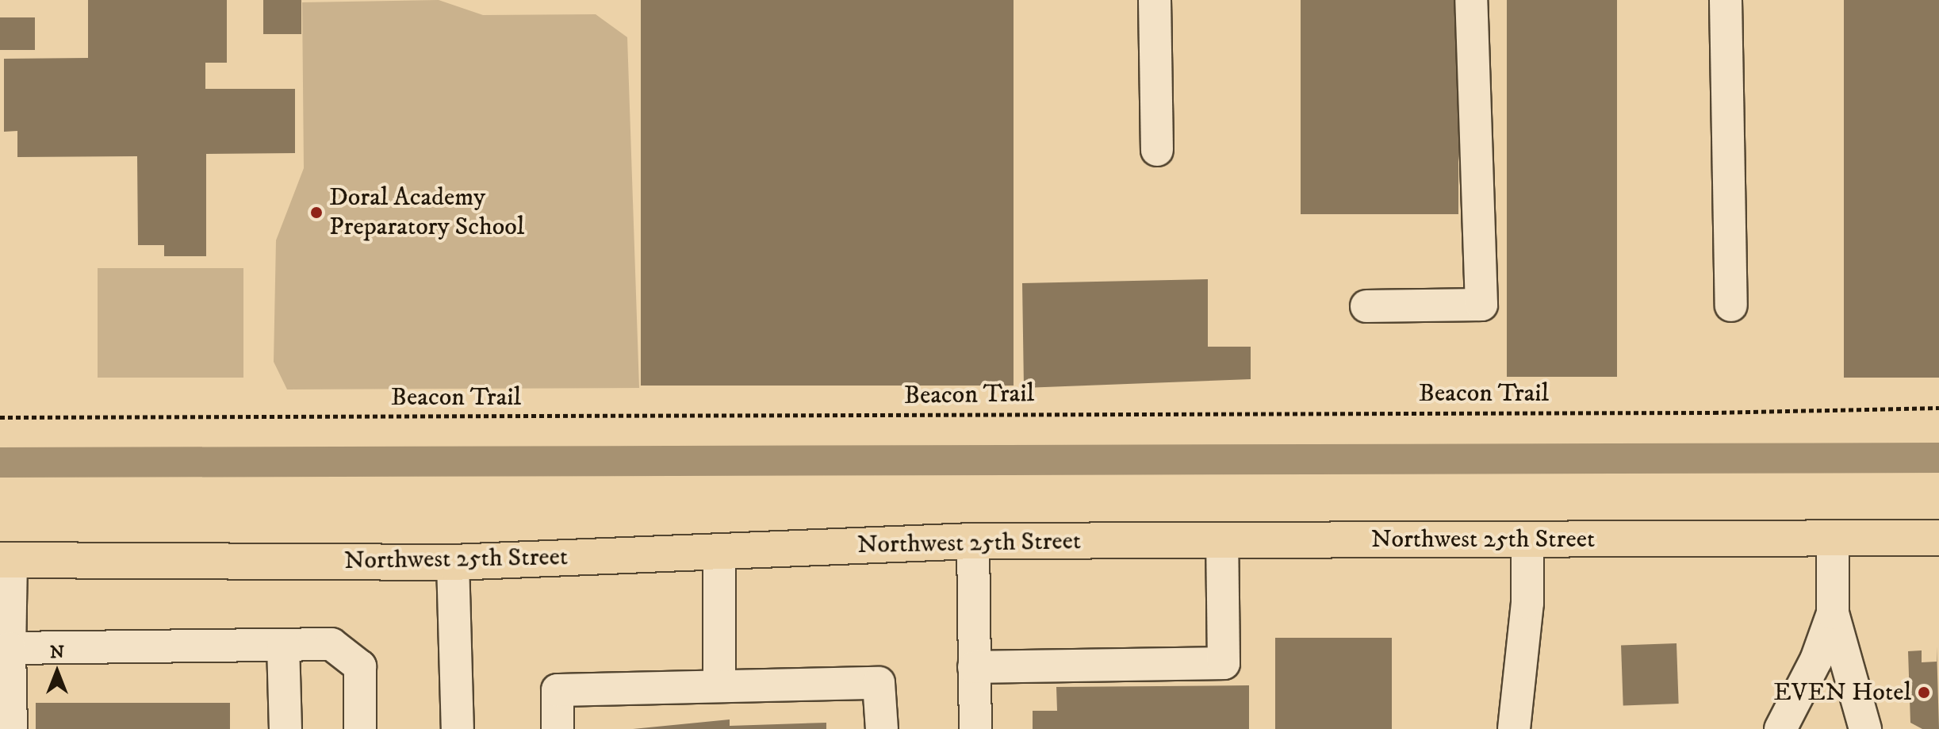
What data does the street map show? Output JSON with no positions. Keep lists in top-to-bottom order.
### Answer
{
  "streets": {
    "main road": ["Northwest 25th Street"],
    "path": ["Beacon Trail"]
  },
  "places": ["Doral Academy Preparatory School", "EVEN Hotel"],
  "north": "top"
}
